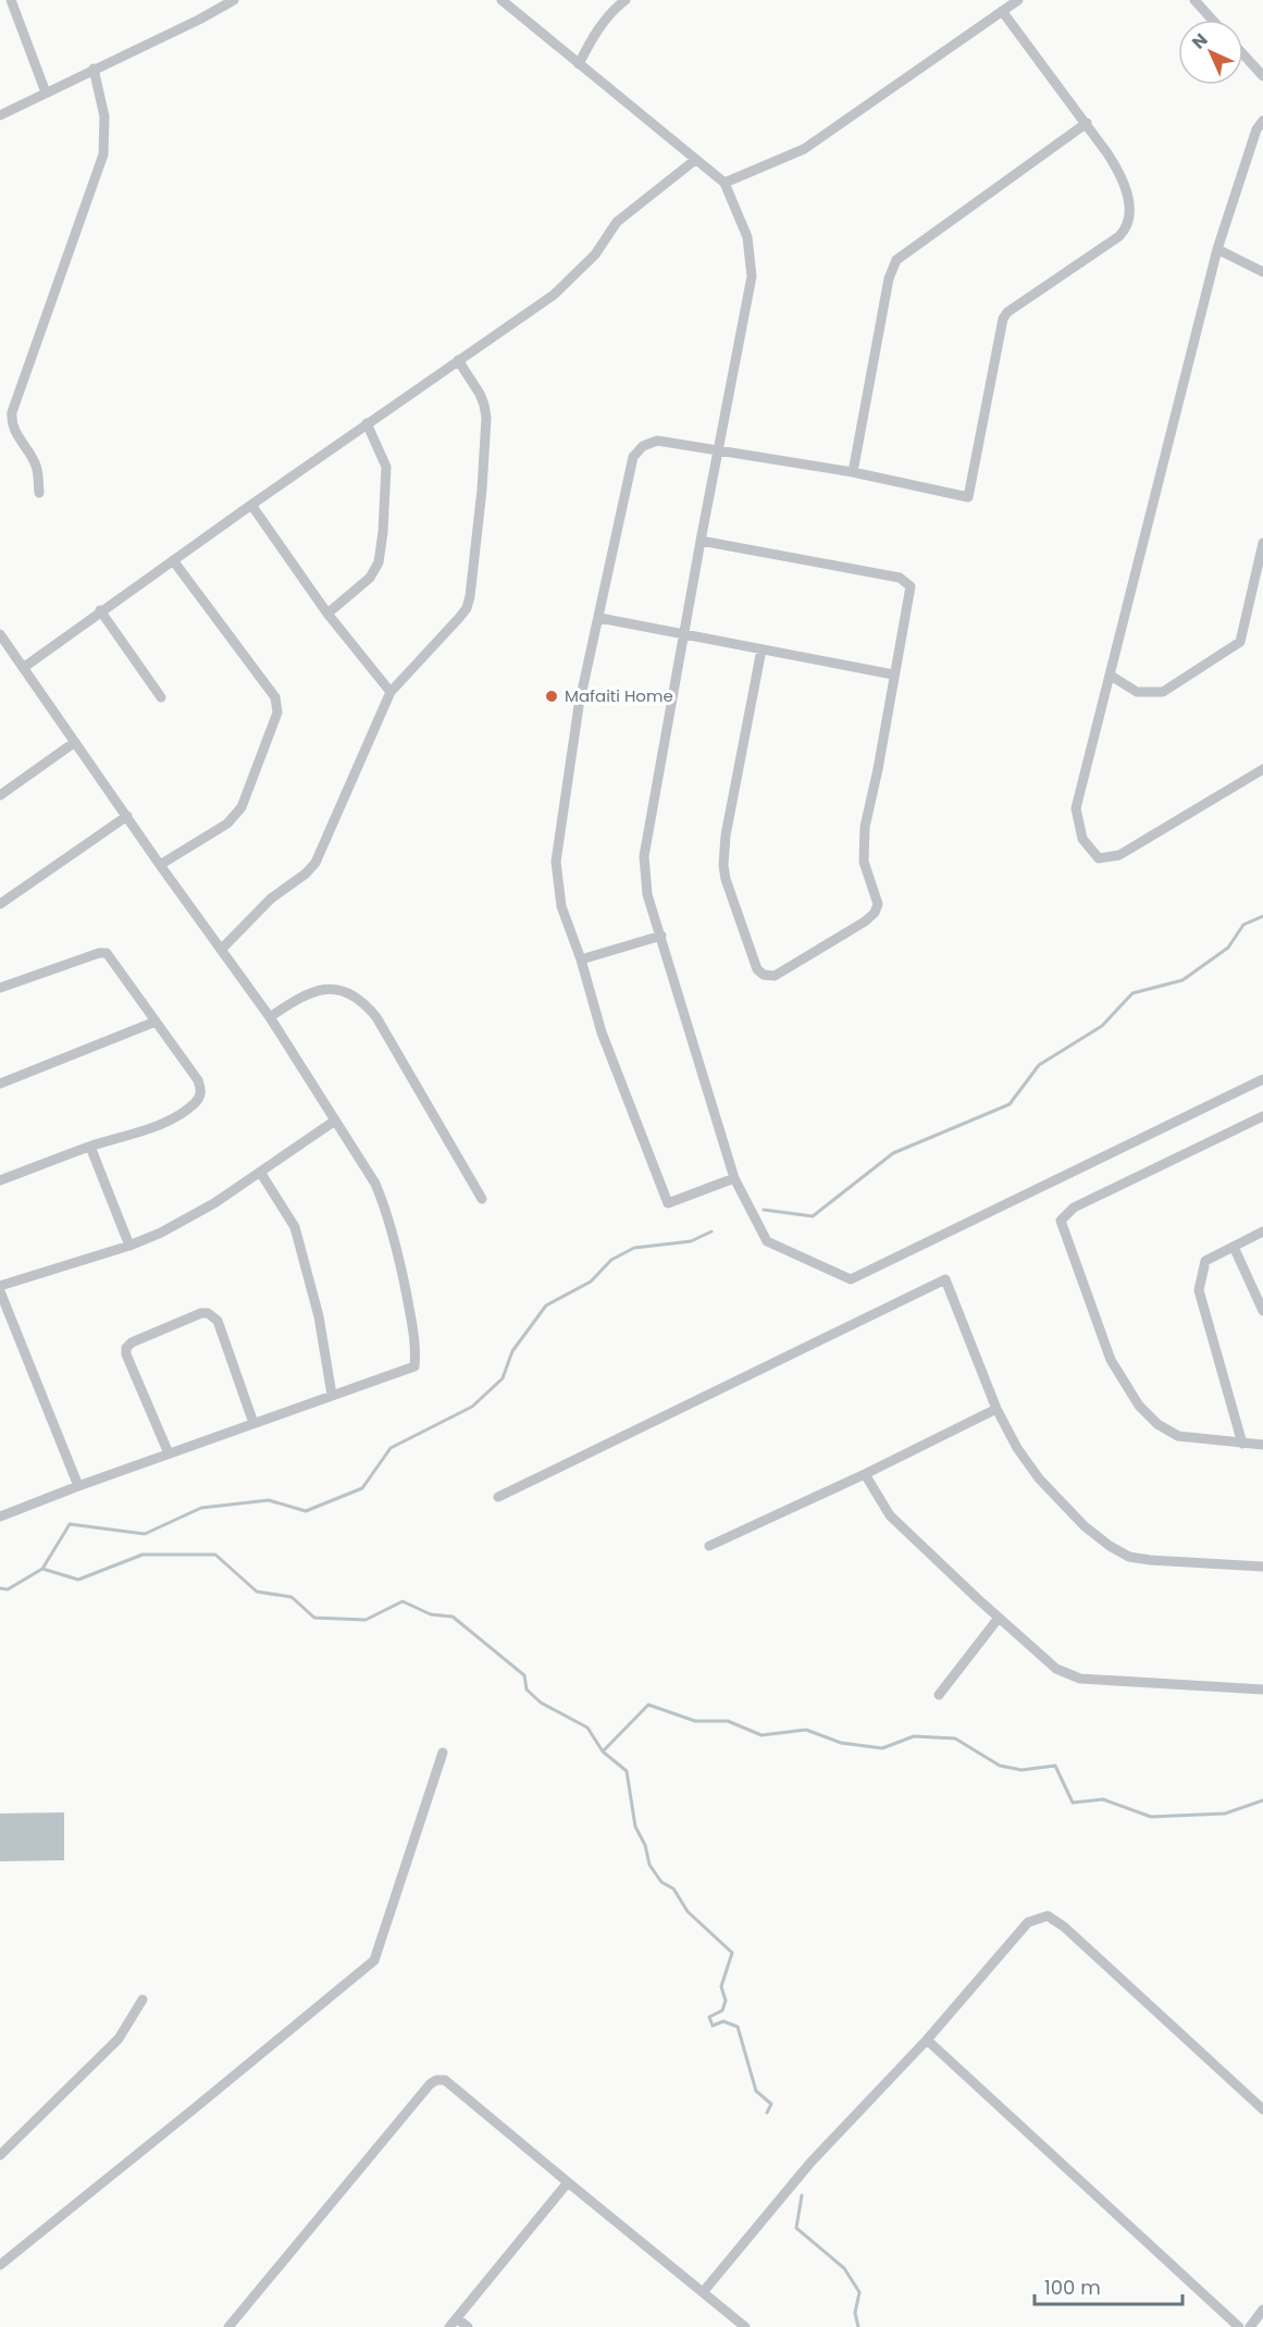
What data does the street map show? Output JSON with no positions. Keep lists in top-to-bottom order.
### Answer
{
  "places": ["Mafaiti Home"],
  "scale_bar": "100 m",
  "north": "top left"
}
